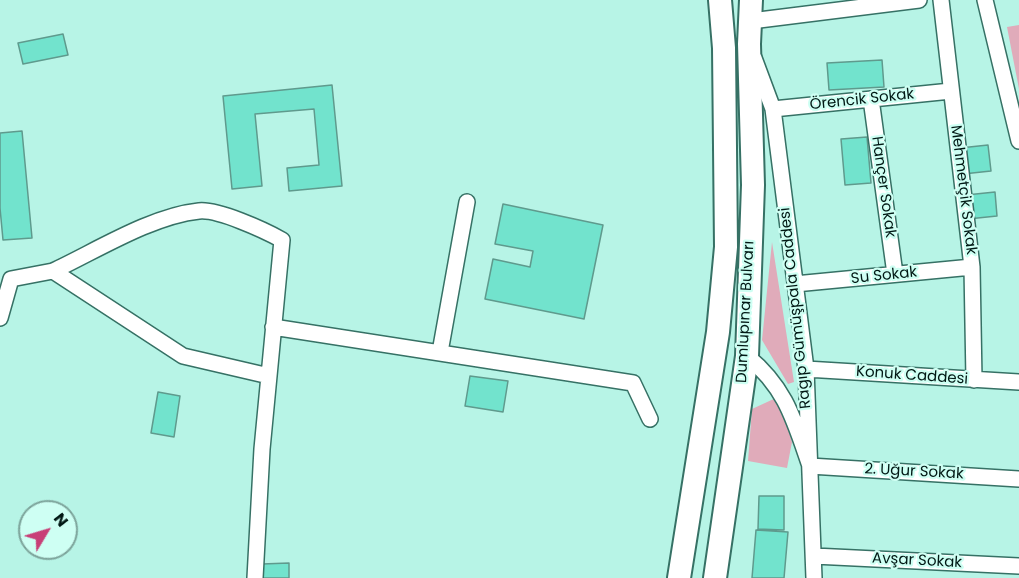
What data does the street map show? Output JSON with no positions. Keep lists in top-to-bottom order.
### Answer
{
  "streets": {
    "main road": ["Dumlupınar Bulvarı"],
    "street": [
      "Örencik Sokak",
      "Hançer Sokak",
      "Mehmetçik Sokak",
      "Su Sokak",
      "Ragıp Gümüşpala Caddesi",
      "Konuk Caddesi",
      "2. Uğur Sokak",
      "Avşar Sokak"
    ]
  },
  "crossings": [
    ["Örencik Sokak", "Hançer Sokak"],
    ["Örencik Sokak", "Mehmetçik Sokak"],
    ["Örencik Sokak", "Ragıp Gümüşpala Caddesi"],
    ["Hançer Sokak", "Su Sokak"],
    ["Mehmetçik Sokak", "Su Sokak"],
    ["Mehmetçik Sokak", "Konuk Caddesi"],
    ["Su Sokak", "Ragıp Gümüşpala Caddesi"],
    ["Ragıp Gümüşpala Caddesi", "Dumlupınar Bulvarı"],
    ["Ragıp Gümüşpala Caddesi", "Konuk Caddesi"],
    ["Ragıp Gümüşpala Caddesi", "2. Uğur Sokak"],
    ["Ragıp Gümüşpala Caddesi", "Avşar Sokak"]
  ],
  "north": "top right"
}
